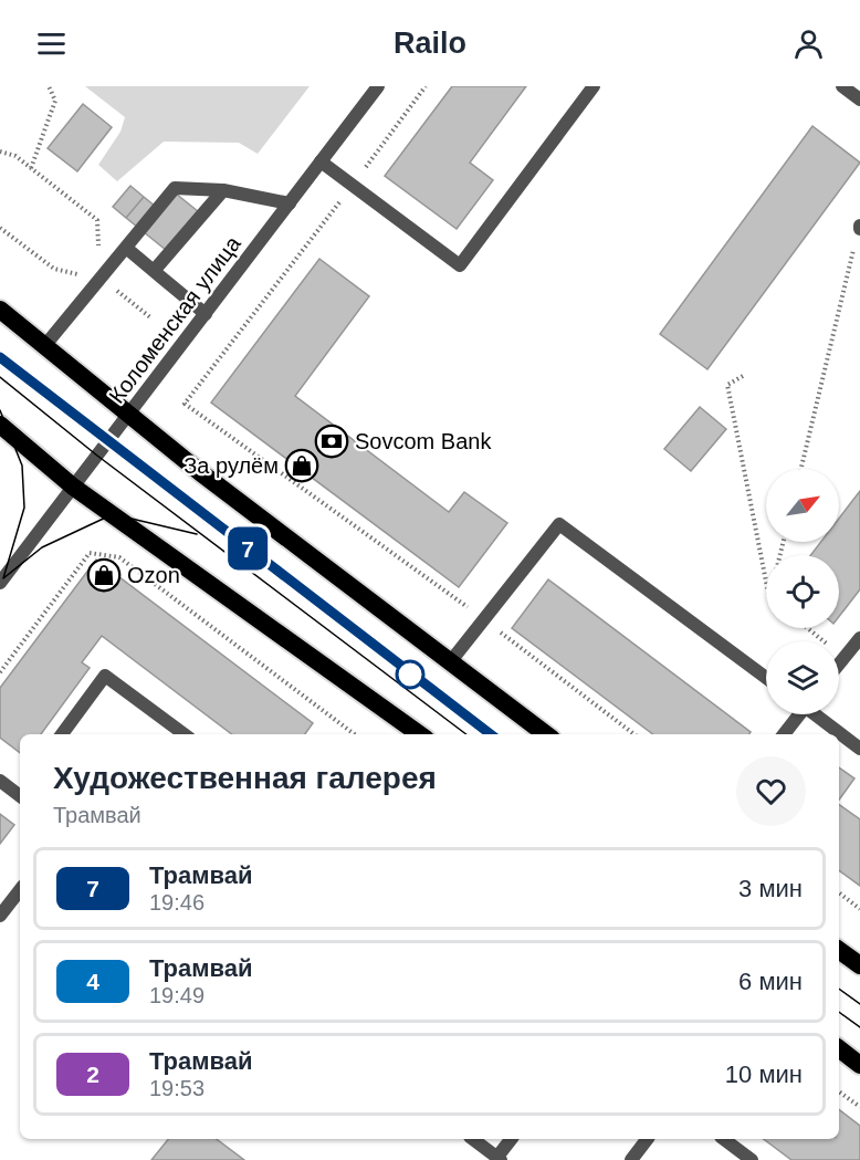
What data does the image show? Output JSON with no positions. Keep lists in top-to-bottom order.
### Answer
{
  "streets": {
    "street": ["Коломенская улица"]
  },
  "places": {
    "bank": ["Sovcom Bank"],
    "shop": ["За рулём", "Ozon"]
  },
  "lines": ["tram line 7"],
  "north": "top right",
  "page": {
    "header": "Railo",
    "on_map": "7",
    "heading": ["Художественная галерея", "Трамвай"],
    "list": [
      {
        "mark": "7",
        "name": "Трамвай",
        "note": "19:46",
        "value": "3 мин"
      },
      {
        "mark": "4",
        "name": "Трамвай",
        "note": "19:49",
        "value": "6 мин"
      },
      {
        "mark": "2",
        "name": "Трамвай",
        "note": "19:53",
        "value": "10 мин"
      }
    ]
  }
}
